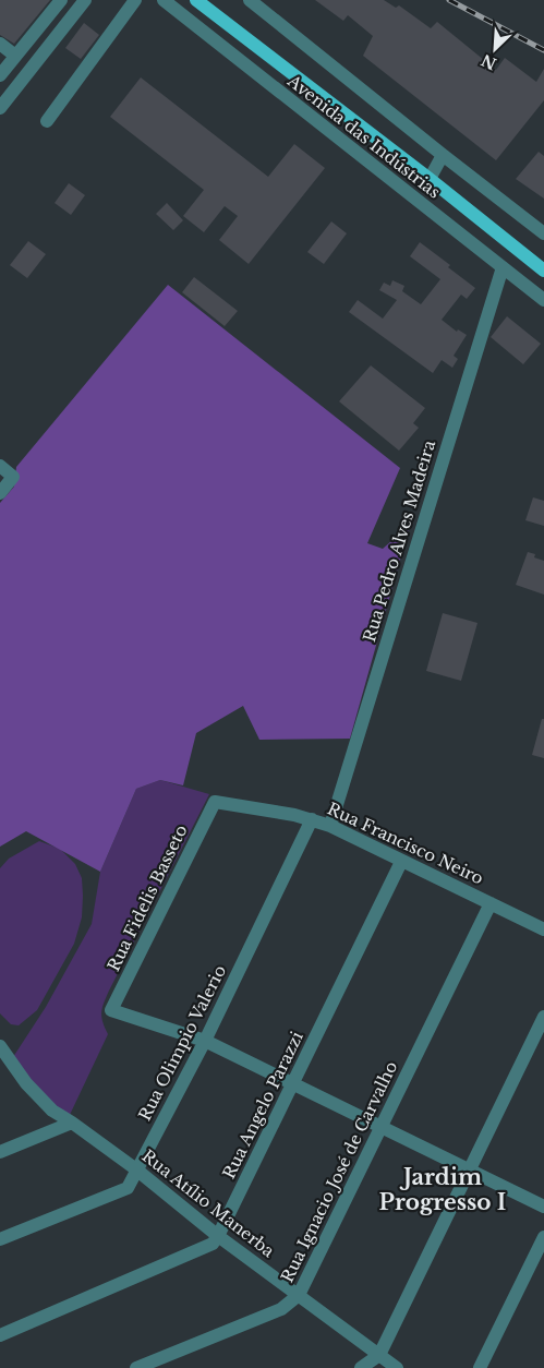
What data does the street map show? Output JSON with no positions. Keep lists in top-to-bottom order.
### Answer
{
  "streets": {
    "main road": ["Avenida das Indústrias"],
    "street": [
      "Rua Pedro Alves Madeira",
      "Rua Francisco Neiro",
      "Rua Fidelis Basseto",
      "Rua Olimpio Valerio",
      "Rua Angelo Parazzi",
      "Rua Ignacio José de Carvalho",
      "Rua Atílio Manerba"
    ]
  },
  "crossings": [
    ["Avenida das Indústrias", "Rua Pedro Alves Madeira"],
    ["Rua Pedro Alves Madeira", "Rua Francisco Neiro"],
    ["Rua Francisco Neiro", "Rua Fidelis Basseto"],
    ["Rua Francisco Neiro", "Rua Olimpio Valerio"],
    ["Rua Francisco Neiro", "Rua Angelo Parazzi"],
    ["Rua Francisco Neiro", "Rua Ignacio José de Carvalho"],
    ["Rua Fidelis Basseto", "Rua Olimpio Valerio"],
    ["Rua Olimpio Valerio", "Rua Atílio Manerba"],
    ["Rua Angelo Parazzi", "Rua Atílio Manerba"],
    ["Rua Ignacio José de Carvalho", "Rua Atílio Manerba"]
  ],
  "districts": ["Jardim Progresso I"],
  "north": "bottom left"
}
